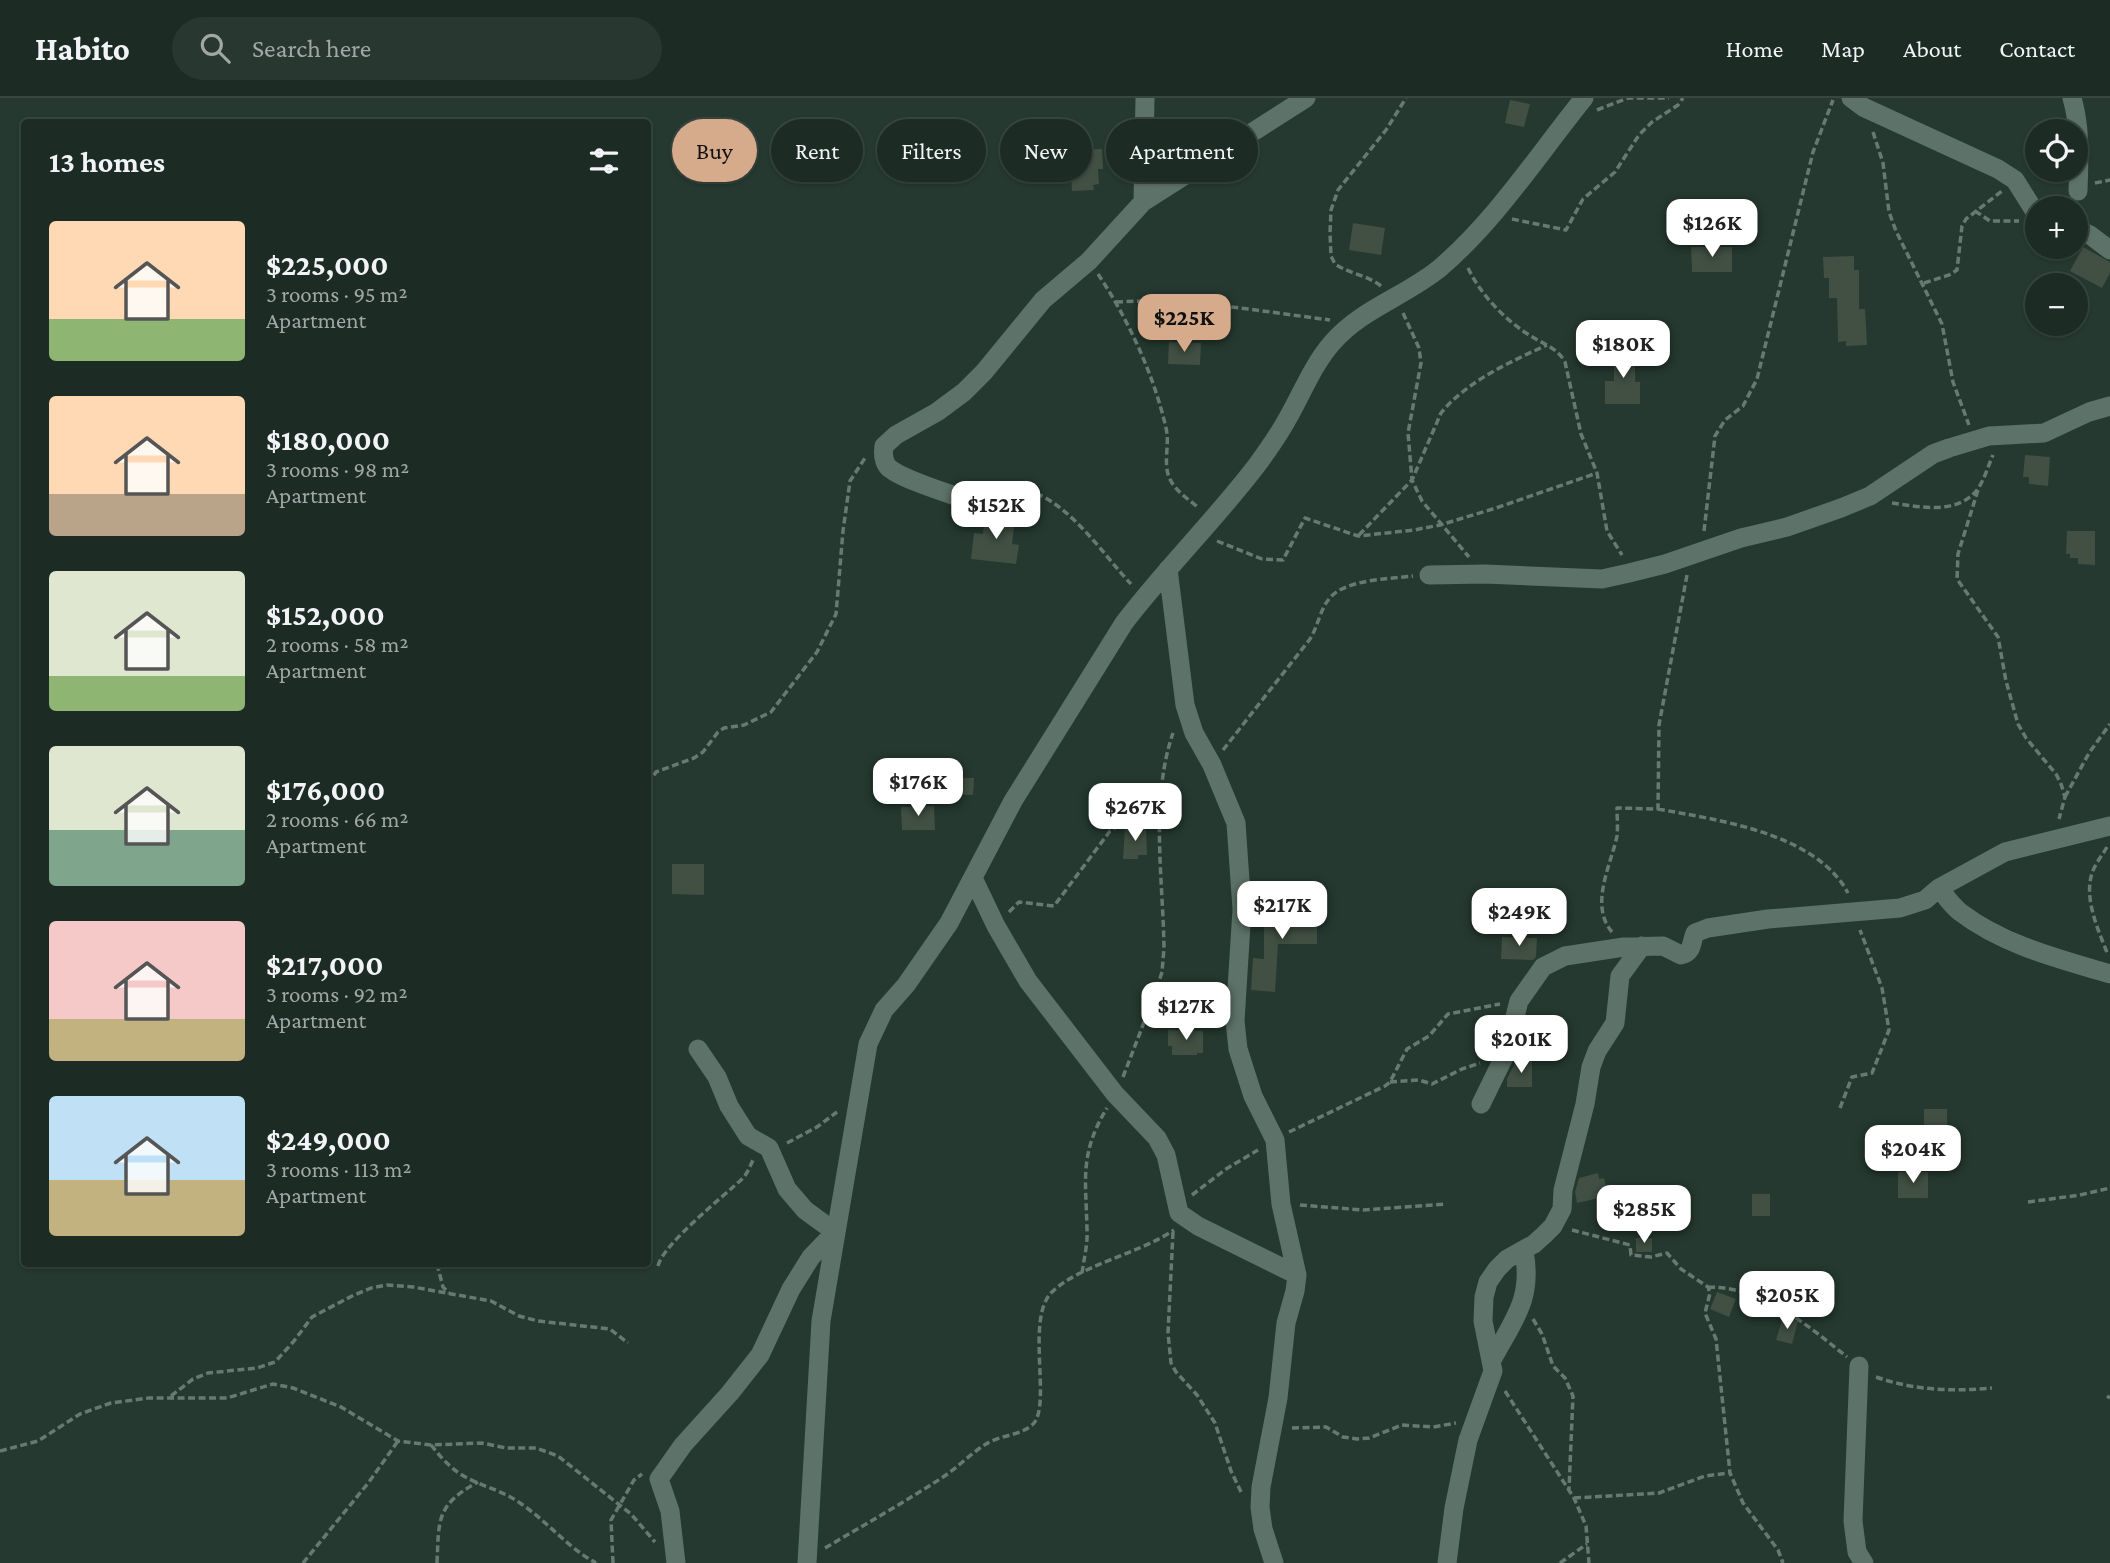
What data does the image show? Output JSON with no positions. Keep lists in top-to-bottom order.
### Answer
{
  "page": {
    "header": "Habito",
    "search": "Search here",
    "nav": [
      "Home",
      "Map",
      "About",
      "Contact"
    ],
    "map_buttons": ["+", "−"],
    "chip": [
      "Buy",
      "Rent",
      "Filters",
      "New",
      "Apartment"
    ],
    "heading": "13 homes",
    "price": [
      "$126K",
      "$225K",
      "$180K",
      "$152K",
      "$176K",
      "$267K",
      "$217K",
      "$249K",
      "$127K",
      "$201K",
      "$204K",
      "$285K",
      "$205K"
    ],
    "list": [
      {
        "name": "$225,000",
        "note": "3 rooms · 95 m² · Apartment"
      },
      {
        "name": "$180,000",
        "note": "3 rooms · 98 m² · Apartment"
      },
      {
        "name": "$152,000",
        "note": "2 rooms · 58 m² · Apartment"
      },
      {
        "name": "$176,000",
        "note": "2 rooms · 66 m² · Apartment"
      },
      {
        "name": "$217,000",
        "note": "3 rooms · 92 m² · Apartment"
      },
      {
        "name": "$249,000",
        "note": "3 rooms · 113 m² · Apartment"
      }
    ]
  }
}
